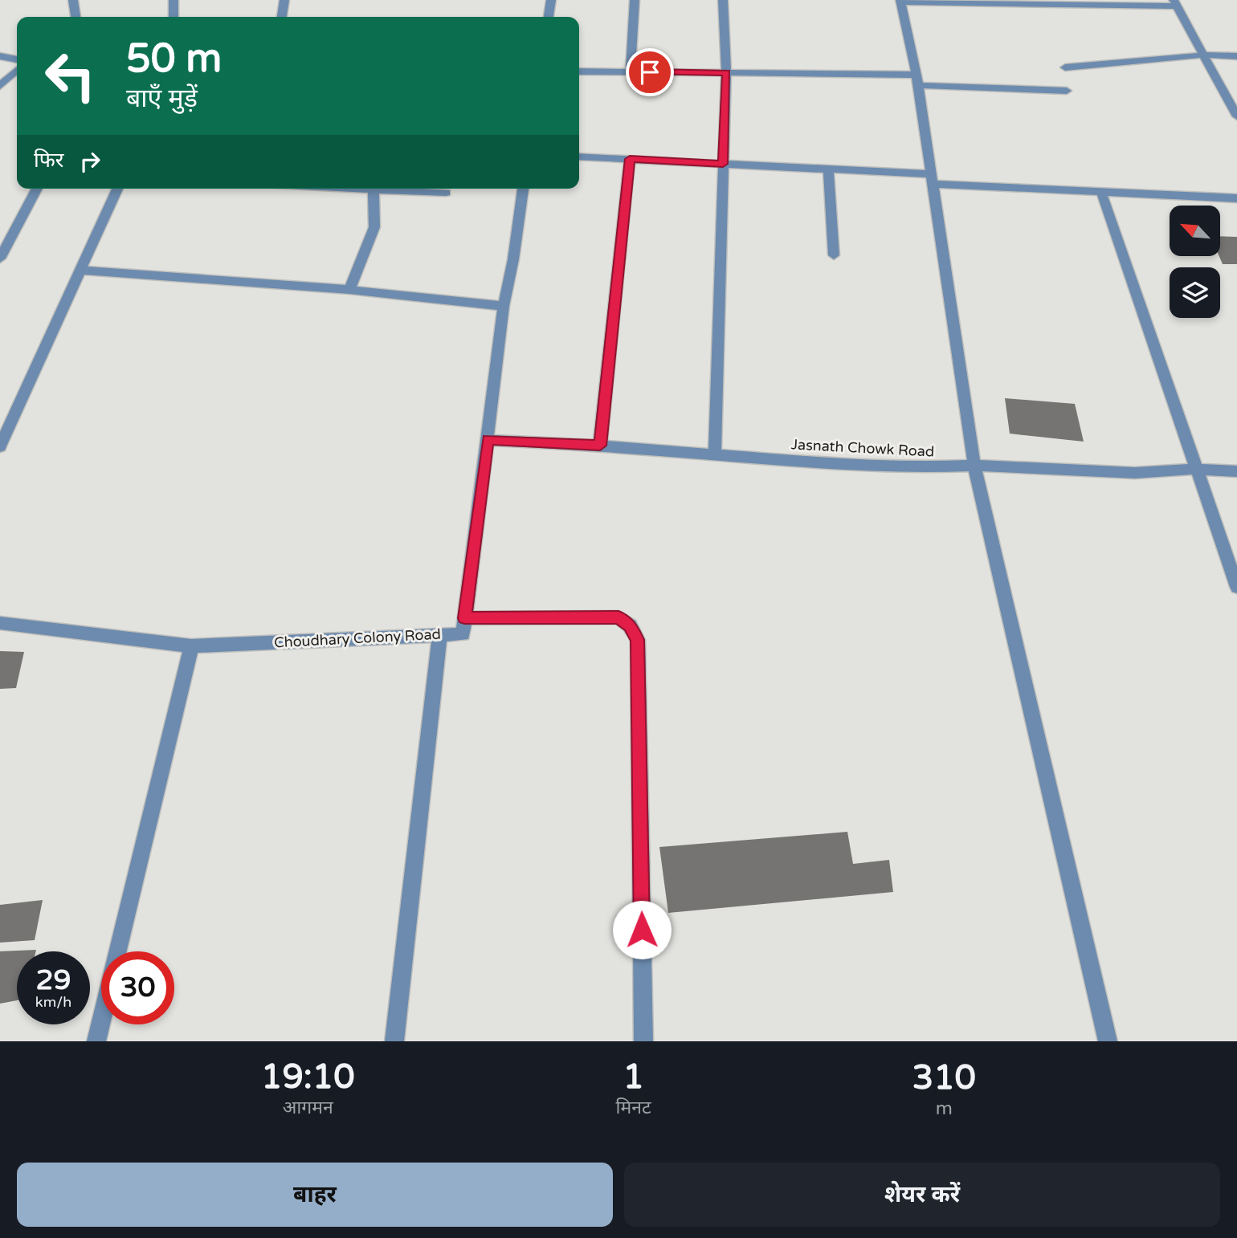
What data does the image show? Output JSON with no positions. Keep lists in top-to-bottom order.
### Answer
{
  "streets": {
    "street": ["Jasnath Chowk Road", "Choudhary Colony Road"]
  },
  "north": "top left",
  "page": {
    "turn": ["50 m", "बाएँ मुड़ें"],
    "then": "फिर",
    "speed": "29 km/h",
    "limit": "30",
    "eta": [
      "19:10",
      "आगमन",
      "1",
      "मिनट",
      "310",
      "m"
    ],
    "buttons": ["बाहर", "शेयर करें"]
  }
}
